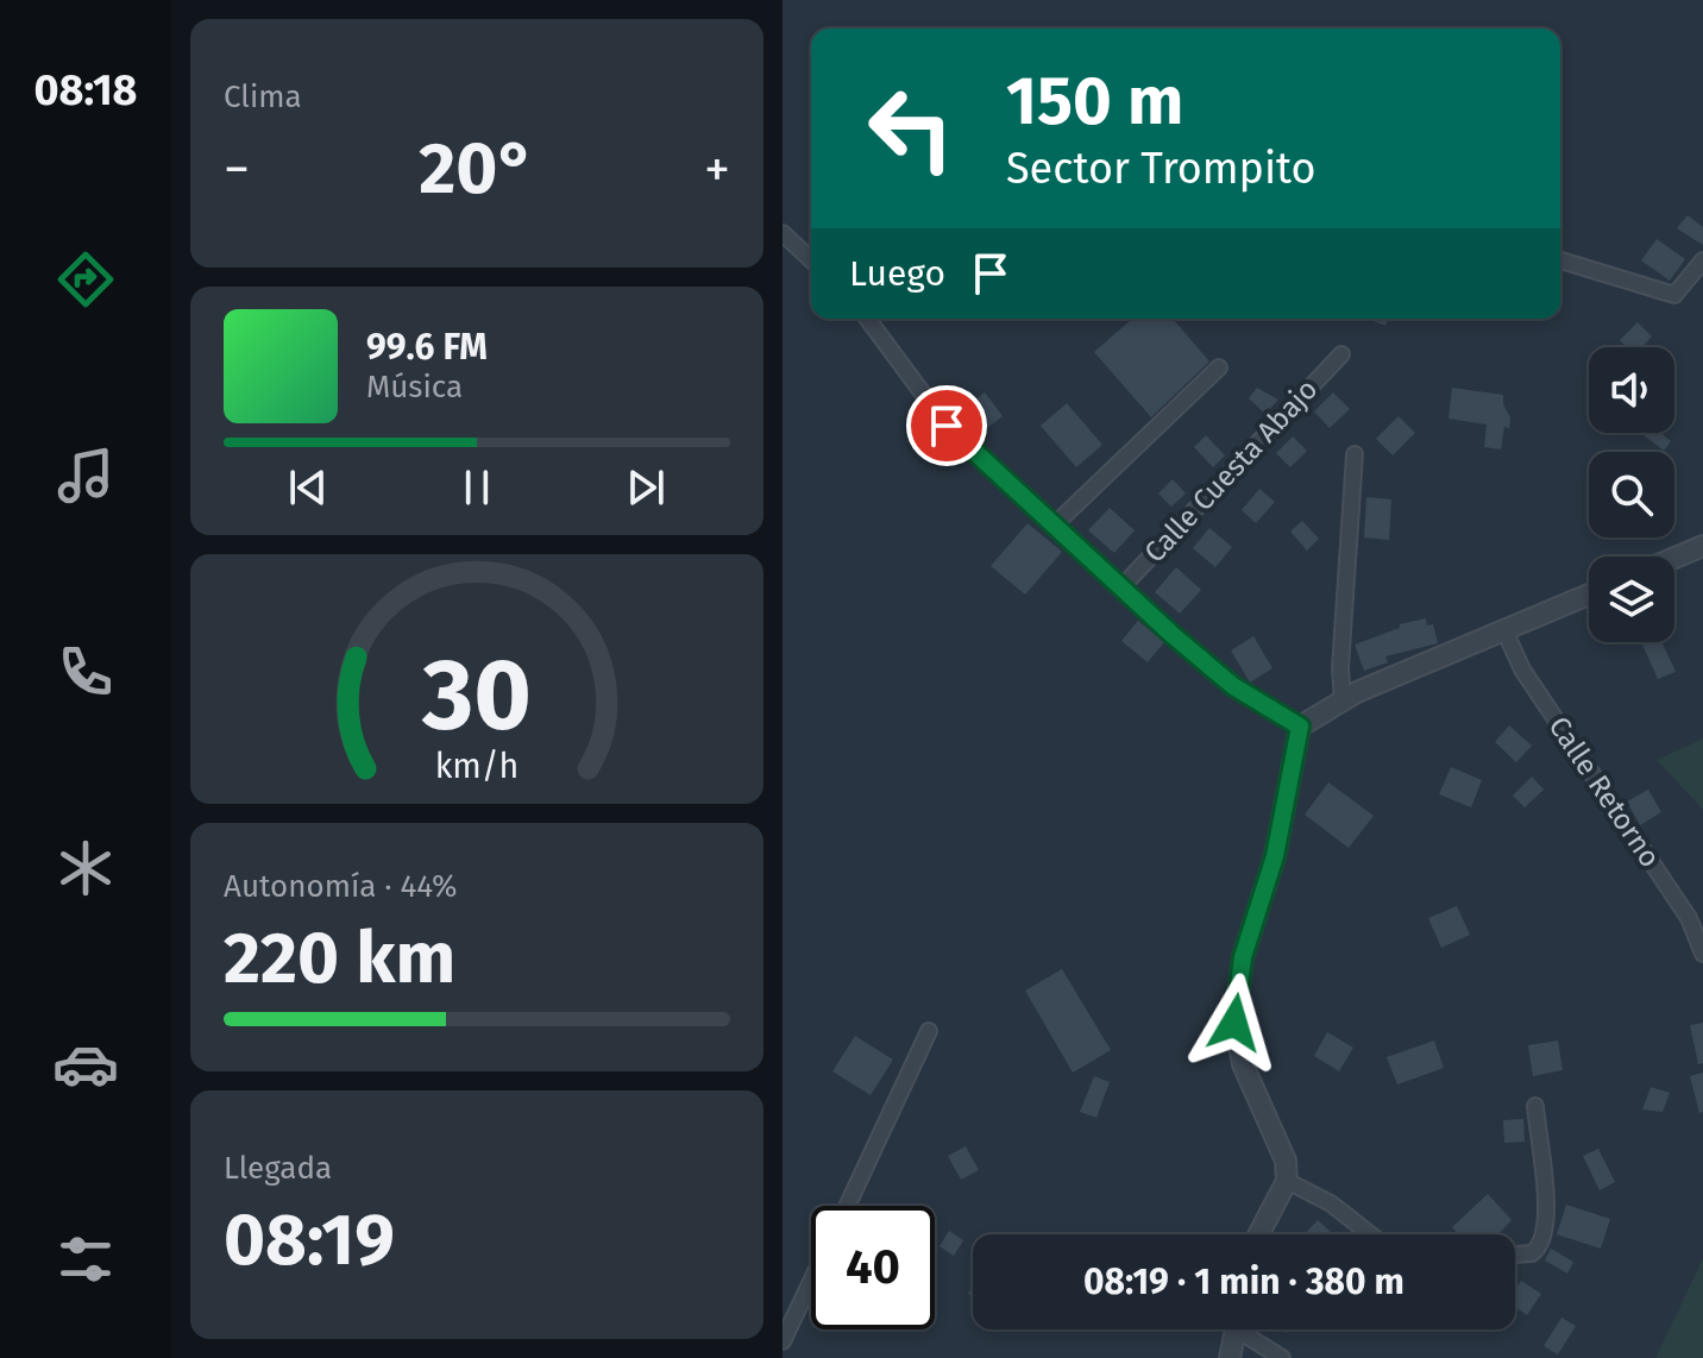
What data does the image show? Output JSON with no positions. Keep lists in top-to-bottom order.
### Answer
{
  "streets": {
    "street": ["Calle Cuesta Abajo", "Calle Retorno"]
  },
  "page": {
    "tabs": "08:18",
    "tile": [
      "Clima",
      ["Autonomía · 44%", "220 km"],
      ["Llegada", "08:19"]
    ],
    "turn": ["150 m", "Sector Trompito"],
    "heat": ["−", "20°", "+"],
    "then": "Luego",
    "song": ["99.6 FM", "Música"],
    "limit": "40",
    "trip": "08:19 · 1 min · 380 m",
    "gauge": ["30", "km/h"]
  }
}
